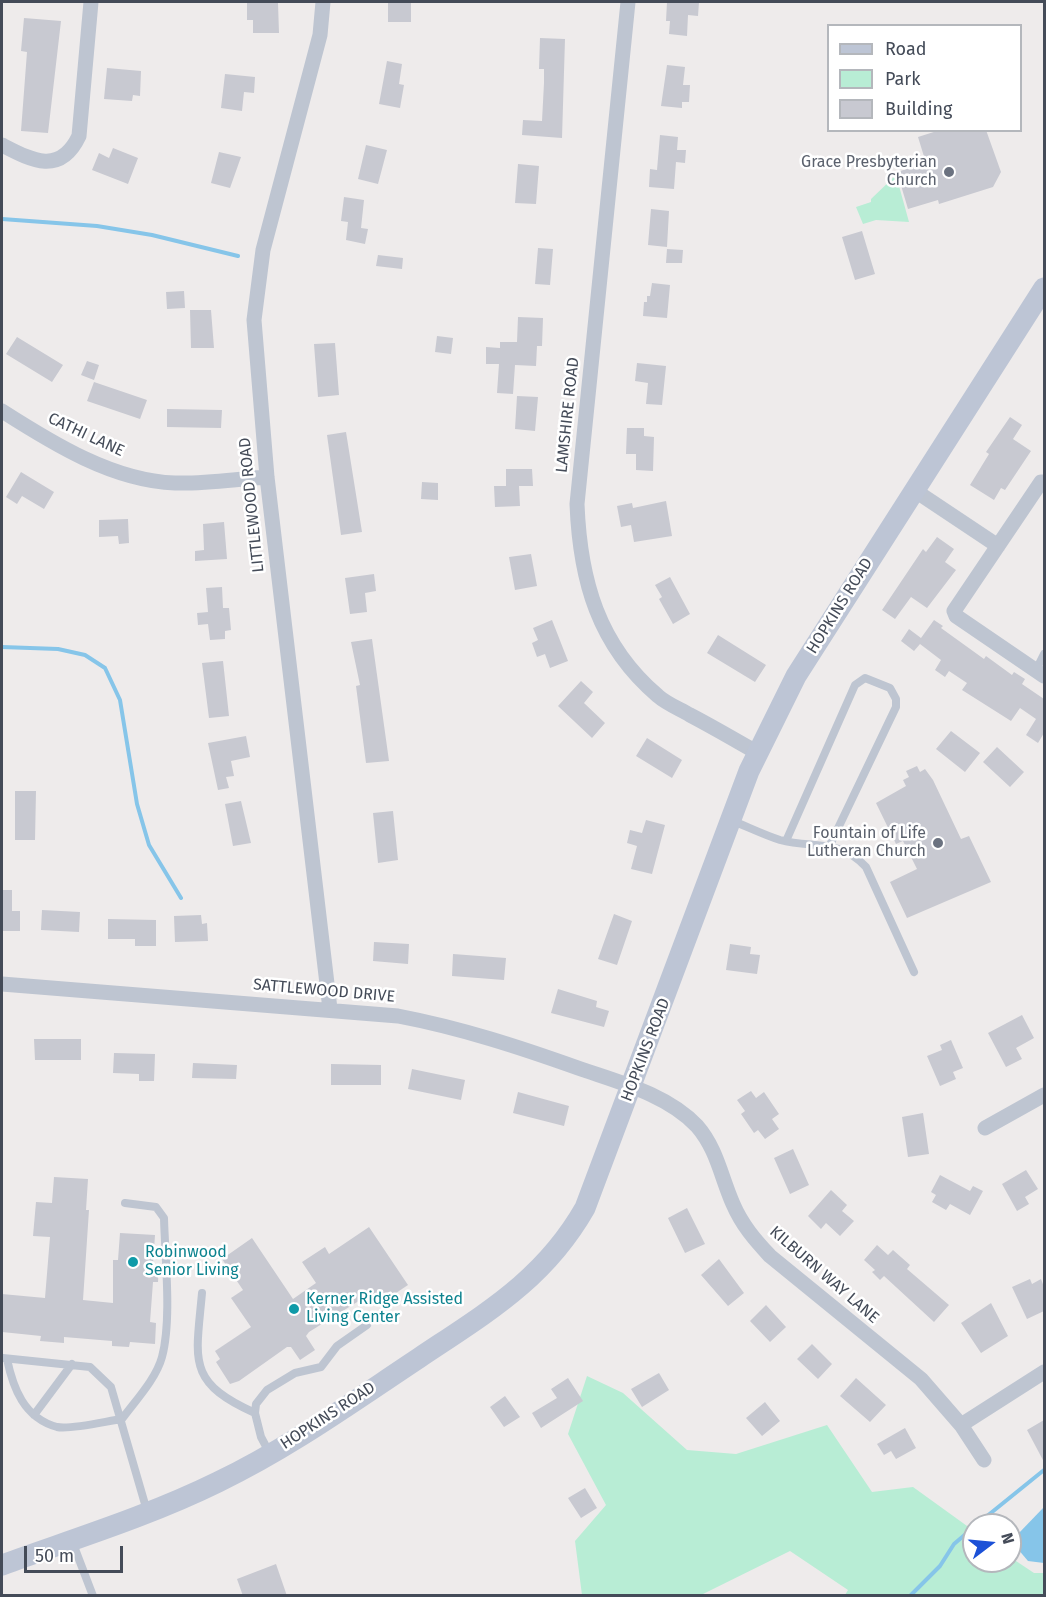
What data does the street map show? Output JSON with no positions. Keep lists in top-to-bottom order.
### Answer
{
  "streets": {
    "main road": ["HOPKINS ROAD"],
    "street": [
      "LAMSHIRE ROAD",
      "CATHI LANE",
      "LITTLEWOOD ROAD",
      "SATTLEWOOD DRIVE",
      "KILBURN WAY LANE"
    ]
  },
  "crossings": [
    ["LAMSHIRE ROAD", "HOPKINS ROAD"],
    ["CATHI LANE", "LITTLEWOOD ROAD"],
    ["LITTLEWOOD ROAD", "SATTLEWOOD DRIVE"],
    ["HOPKINS ROAD", "SATTLEWOOD DRIVE"],
    ["HOPKINS ROAD", "KILBURN WAY LANE"],
    ["SATTLEWOOD DRIVE", "KILBURN WAY LANE"]
  ],
  "places": [
    "Grace Presbyterian Church",
    "Fountain of Life Lutheran Church",
    "Robinwood Senior Living",
    "Kerner Ridge Assisted Living Center"
  ],
  "legend": ["Road", "Park", "Building"],
  "scale_bar": "50 m",
  "north": "right"
}
